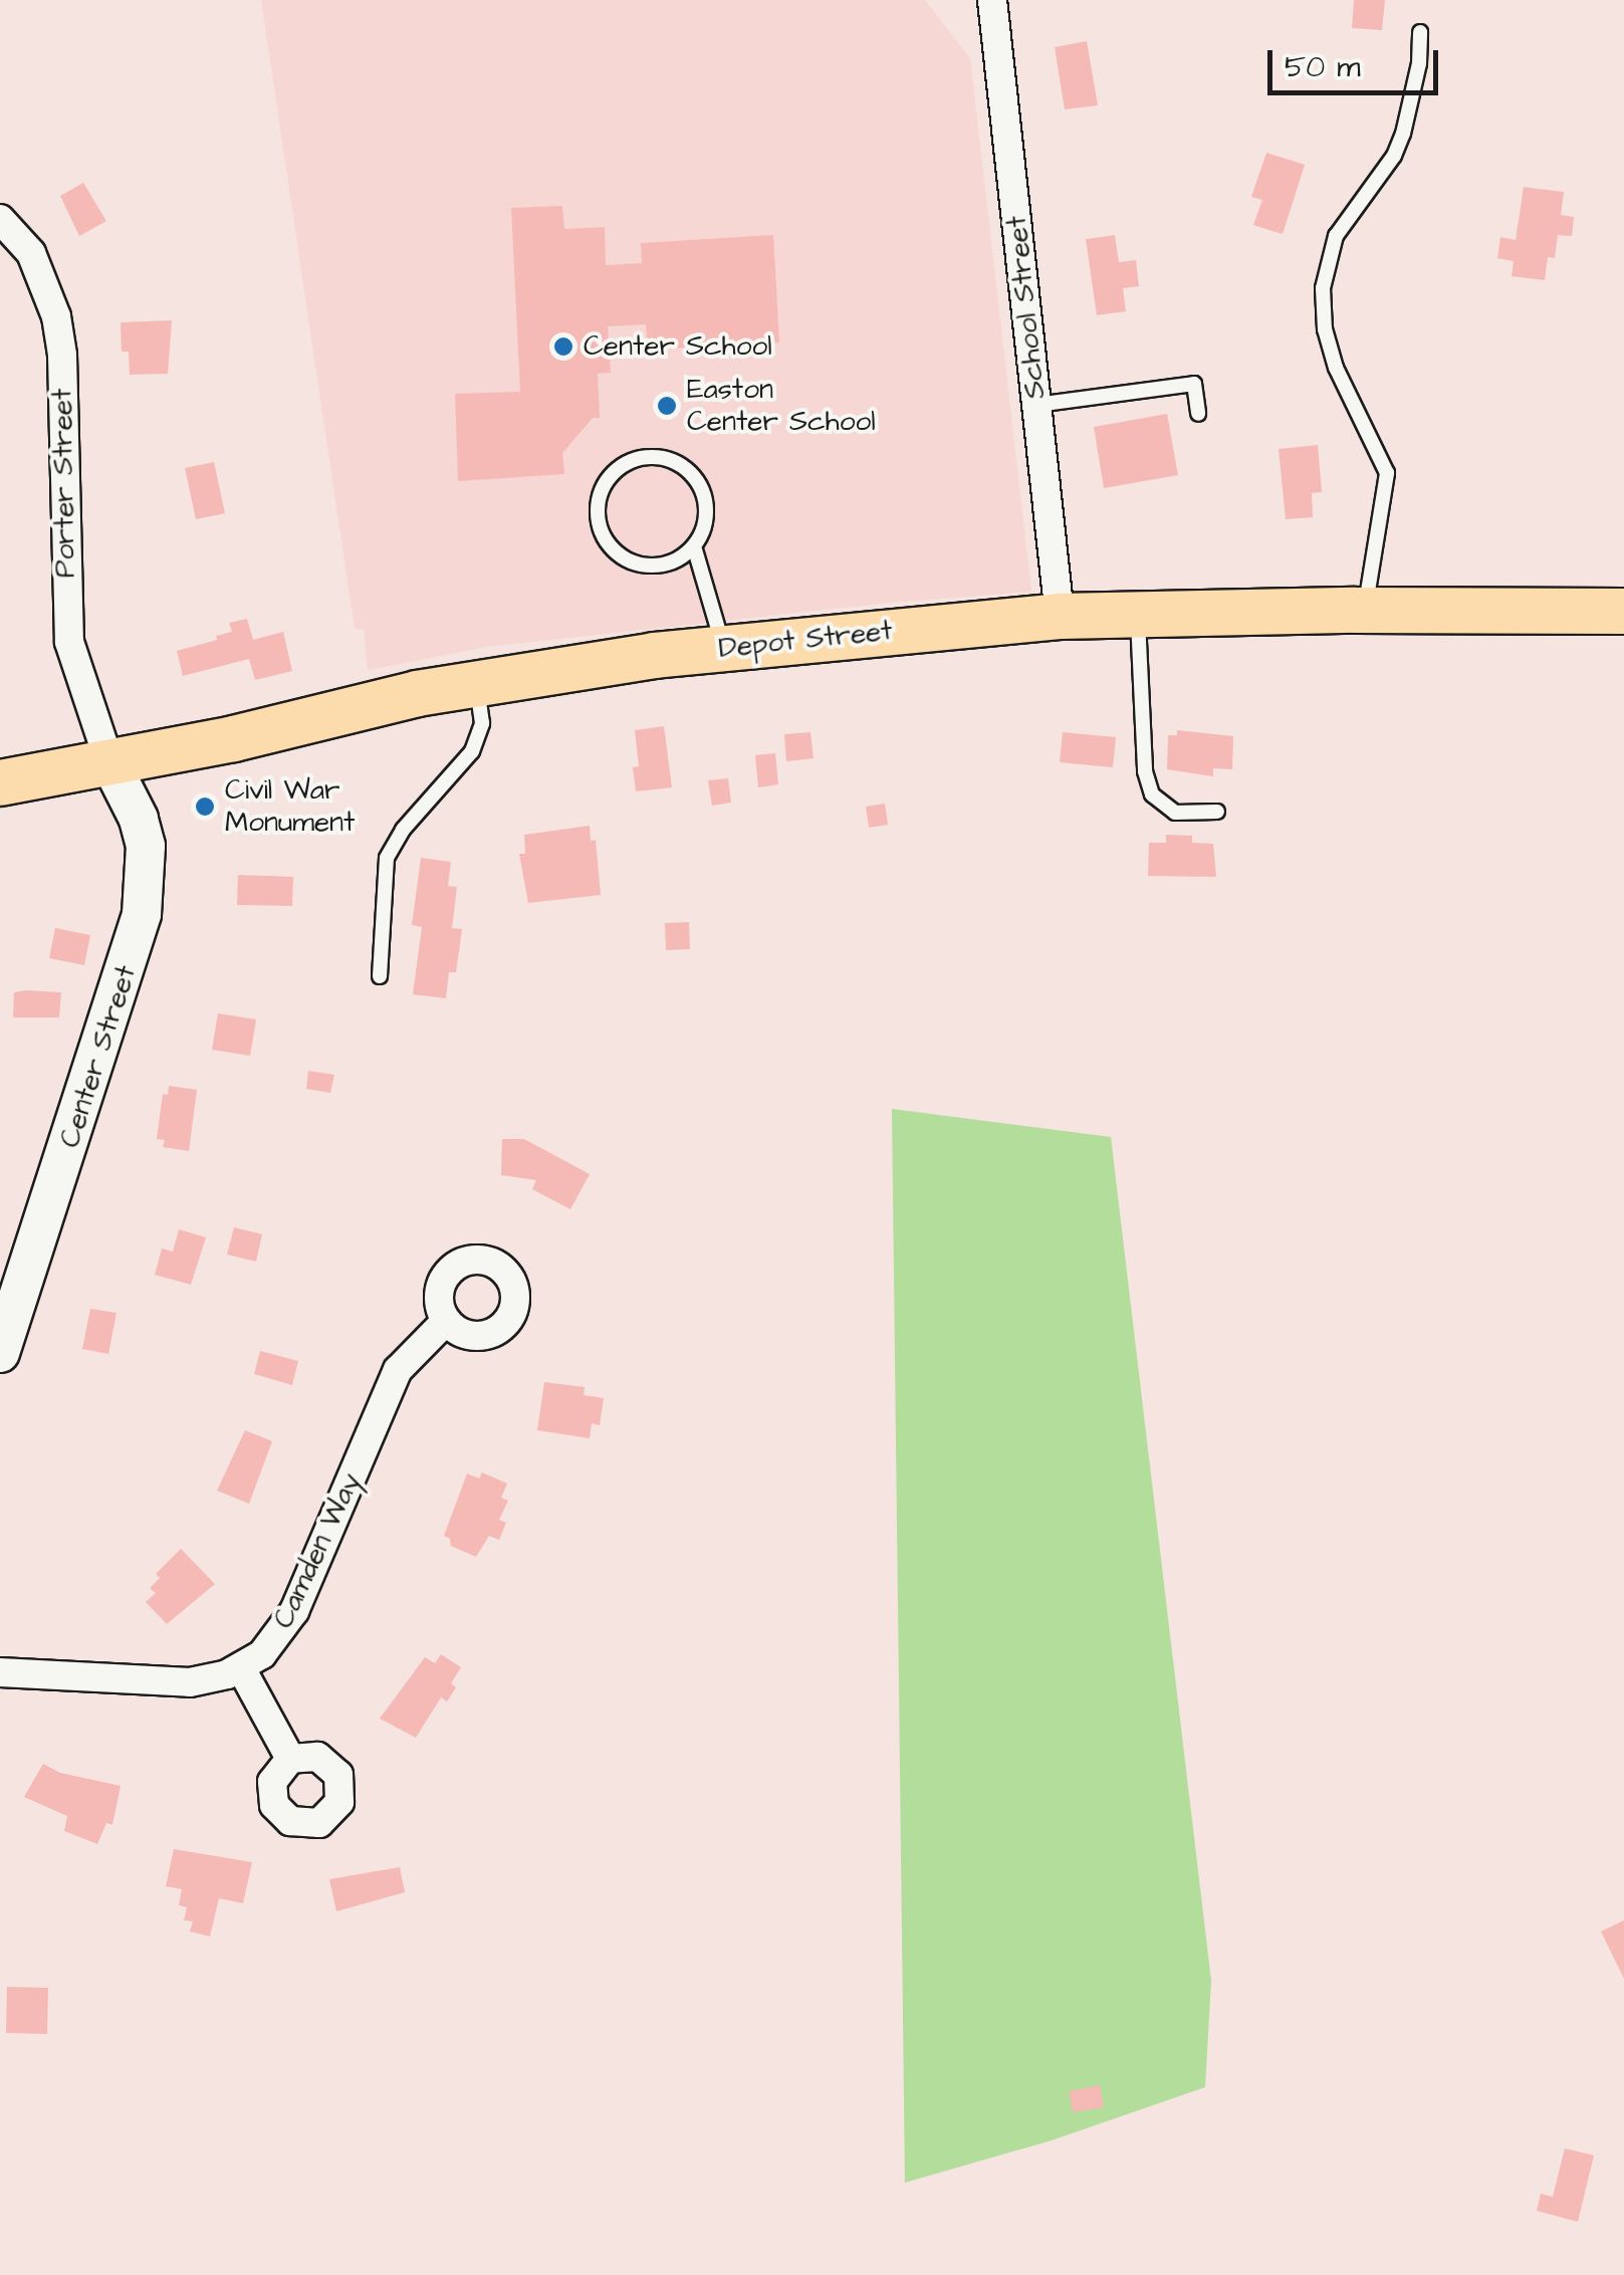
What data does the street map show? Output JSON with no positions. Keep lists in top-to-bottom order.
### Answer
{
  "streets": {
    "highway": ["Depot Street"],
    "main road": ["Center Street"],
    "street": ["School Street", "Porter Street", "Camden Way"]
  },
  "crossings": [
    ["School Street", "Depot Street"],
    ["Porter Street", "Depot Street"],
    ["Porter Street", "Center Street"],
    ["Depot Street", "Center Street"]
  ],
  "places": ["Center School", "Easton Center School", "Civil War Monument"],
  "scale_bar": "50 m"
}
